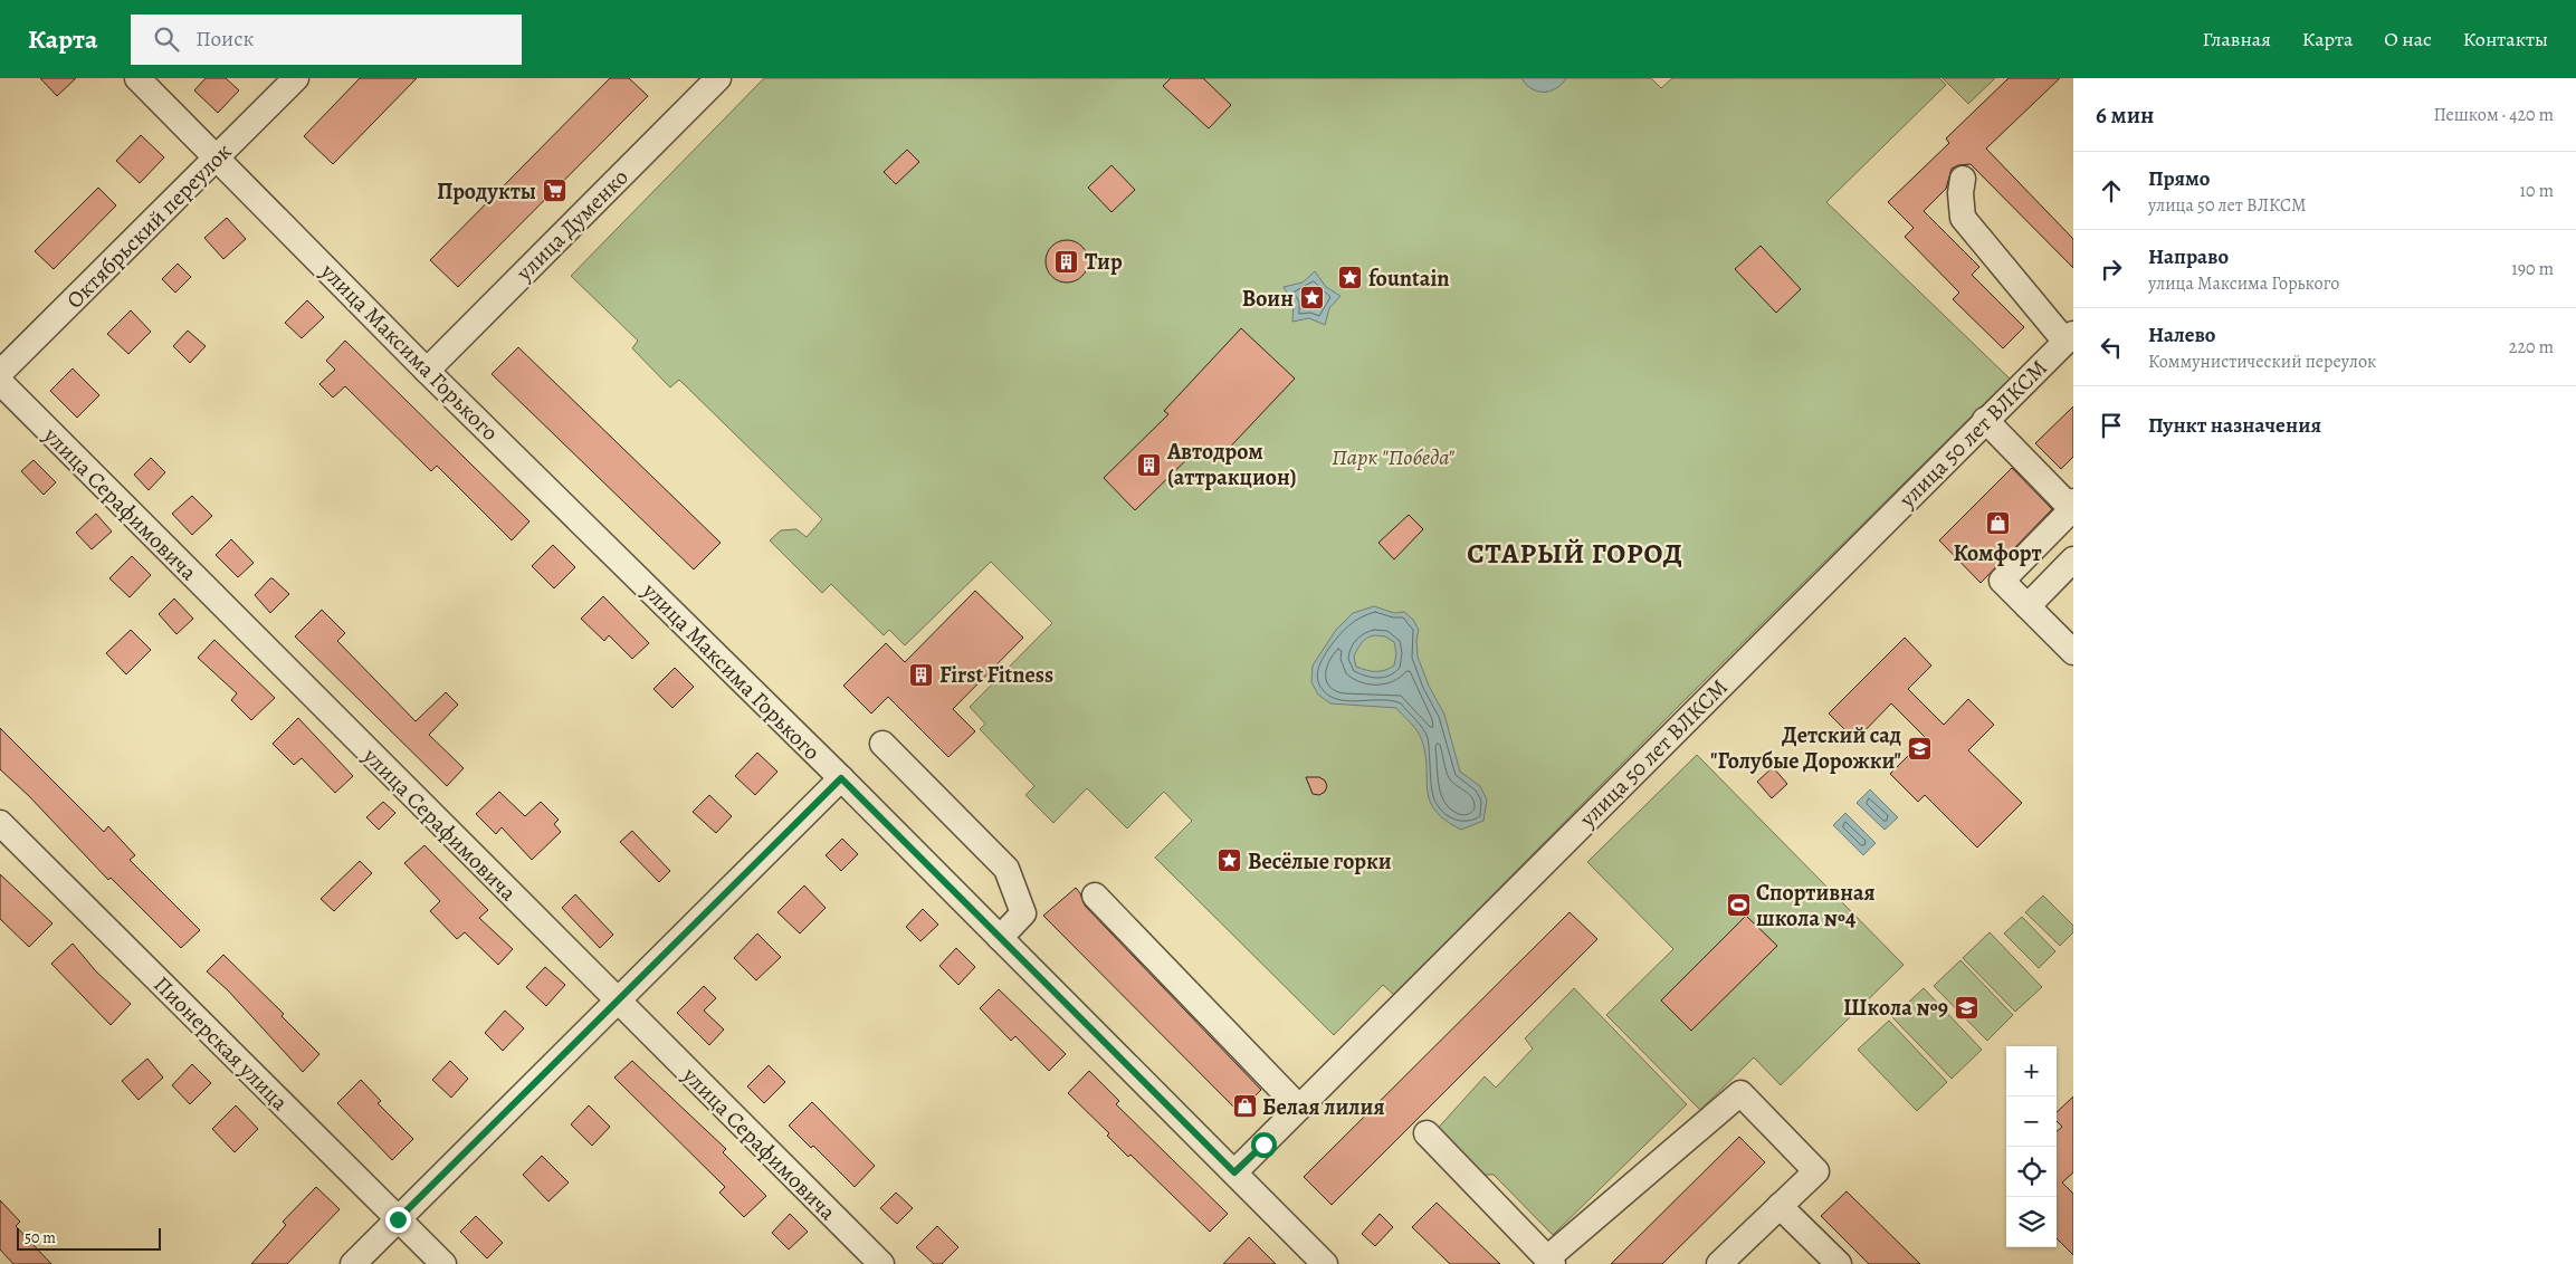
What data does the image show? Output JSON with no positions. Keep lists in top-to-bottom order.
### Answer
{
  "streets": {
    "street": [
      "улица Думенко",
      "Октябрьский переулок",
      "улица Максима Горького",
      "улица 50 лет ВЛКСМ",
      "улица Серафимовича",
      "Пионерская улица"
    ]
  },
  "crossings": [
    ["улица Думенко", "улица Максима Горького"],
    ["Октябрьский переулок", "улица Максима Горького"],
    ["улица Максима Горького", "улица 50 лет ВЛКСМ"]
  ],
  "districts": ["СТАРЫЙ ГОРОД"],
  "parks": ["Парк \"Победа\""],
  "places": {
    "supermarket": ["Продукты"],
    "building": ["Тир", "Автодром (аттракцион)", "First Fitness"],
    "place": ["fountain", "Воин", "Весёлые горки"],
    "shop": ["Комфорт", "Белая лилия"],
    "school or university": ["Детский сад \"Голубые Дорожки\"", "Школа №9"],
    "sports": ["Спортивная школа №4"]
  },
  "scale_bar": "50 m",
  "page": {
    "header": "Карта",
    "search": "Поиск",
    "nav": [
      "Главная",
      "Карта",
      "О нас",
      "Контакты"
    ],
    "heading": ["6 мин", "Пешком · 420 m"],
    "list": [
      ["Прямо", "улица 50 лет ВЛКСМ", "10 m"],
      ["Направо", "улица Максима Горького", "190 m"],
      ["Налево", "Коммунистический переулок", "220 m"],
      "Пункт назначения"
    ],
    "map_buttons": ["+", "−"],
    "scale": "50 m"
  }
}
